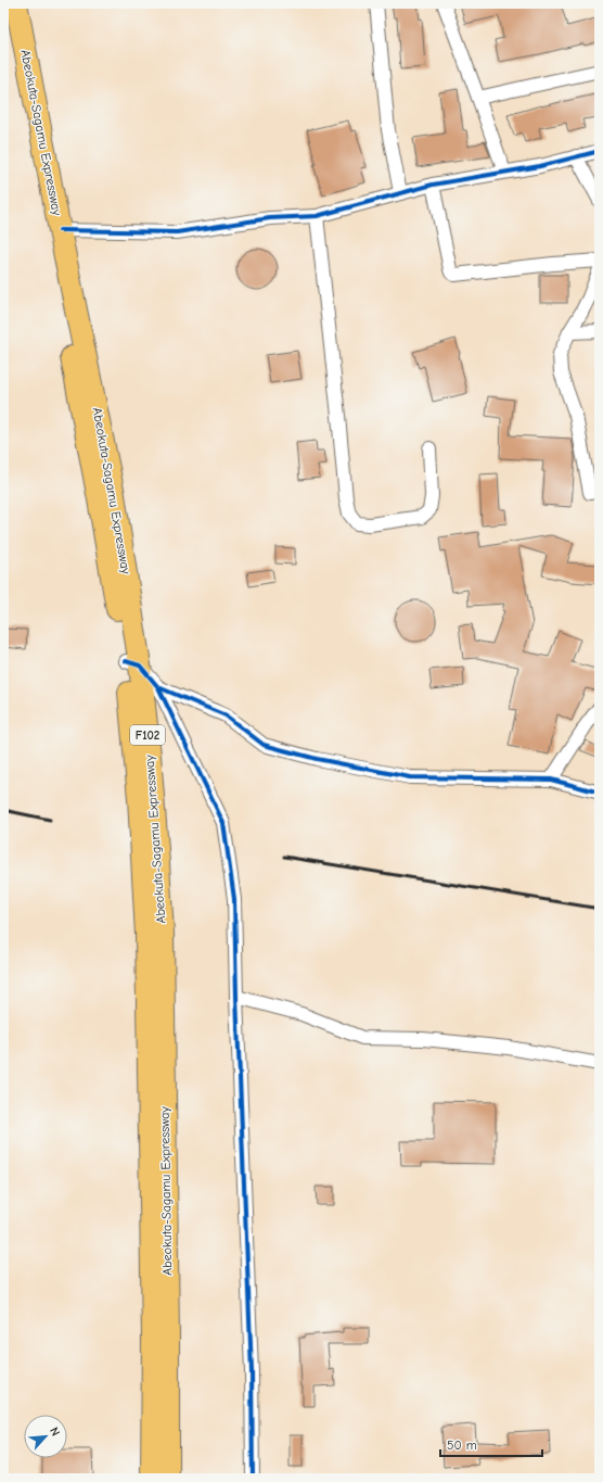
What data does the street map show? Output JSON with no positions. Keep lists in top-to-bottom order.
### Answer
{
  "streets": {
    "highway": ["Abeokuta-Sagamu Expressway", "F102"]
  },
  "scale_bar": "50 m",
  "north": "top right"
}
